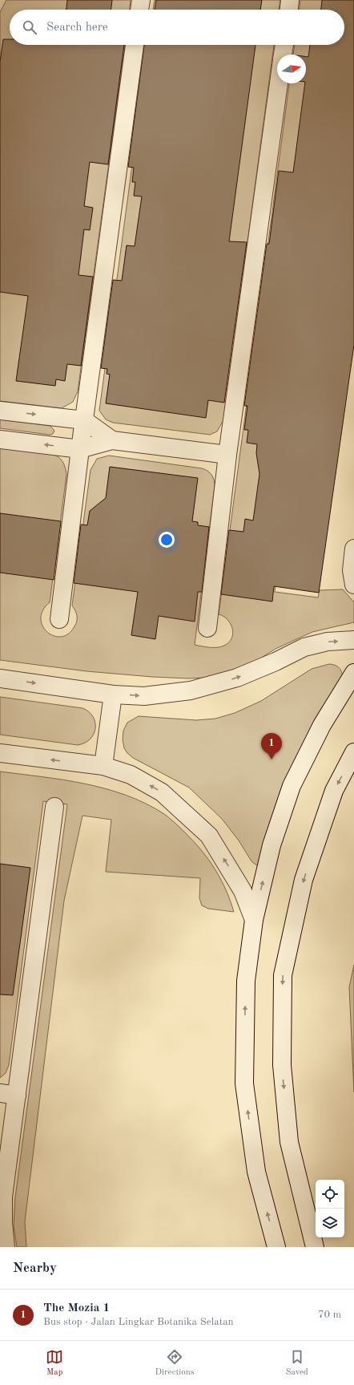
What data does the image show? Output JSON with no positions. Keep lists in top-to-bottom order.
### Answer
{
  "north": "right",
  "page": {
    "search": "Search here",
    "pins": "1",
    "heading": "Nearby",
    "list": [
      {
        "mark": "1",
        "name": "The Mozia 1",
        "note": "Bus stop · Jalan Lingkar Botanika Selatan",
        "value": "70 m"
      }
    ],
    "nav": ["Map", "Directions", "Saved"]
  }
}
